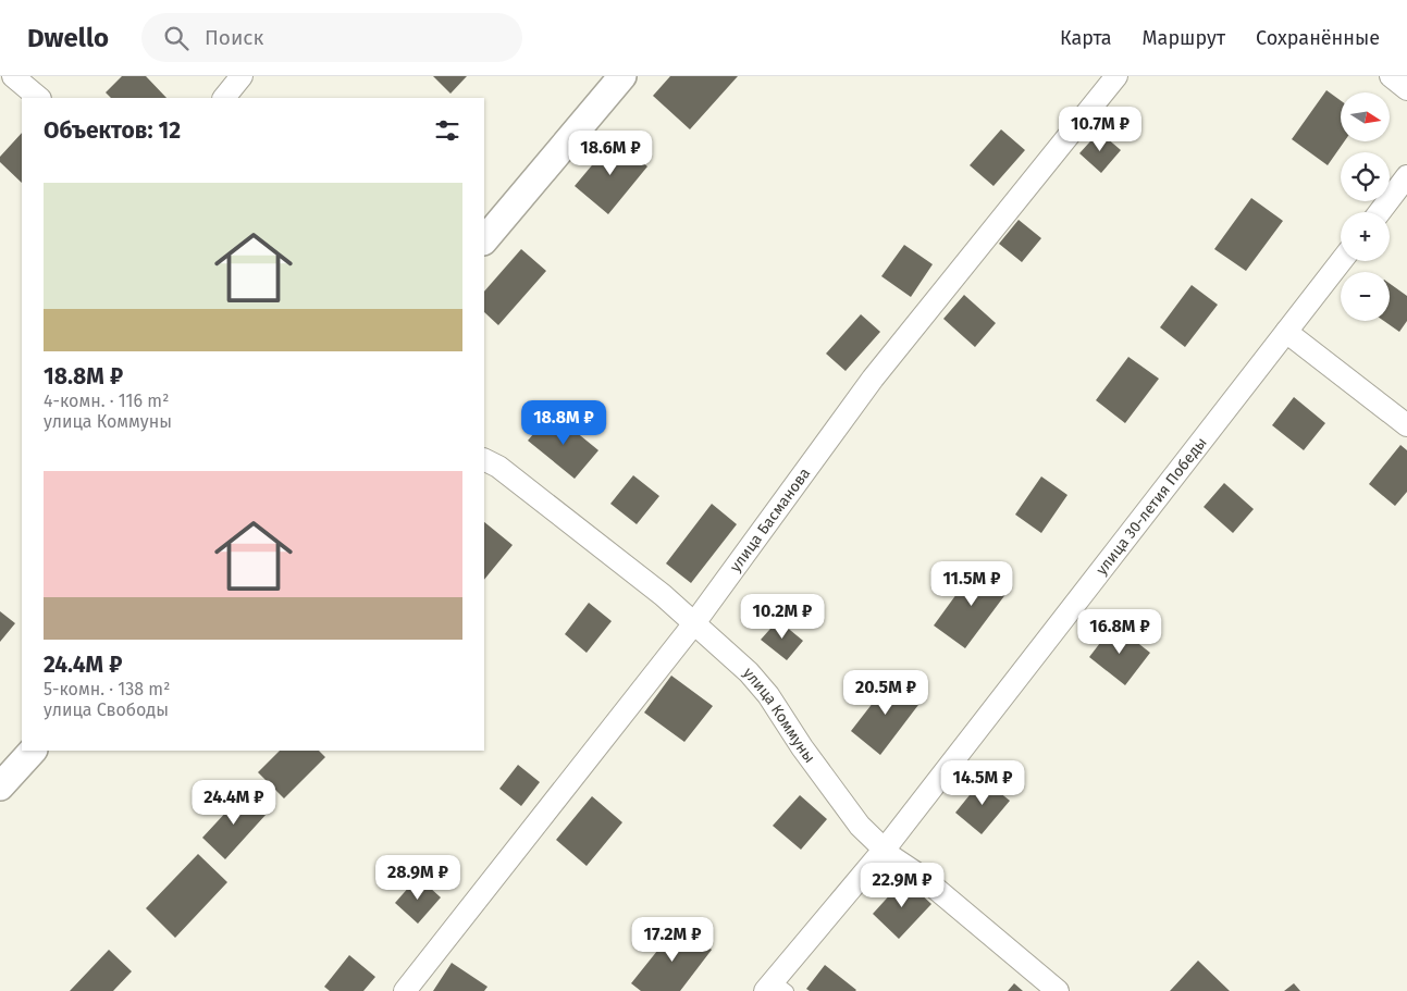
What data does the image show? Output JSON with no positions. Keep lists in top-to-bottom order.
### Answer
{
  "streets": {
    "street": ["улица 30-летия Победы", "улица Басманова", "улица Коммуны"]
  },
  "crossings": [
    ["улица 30-летия Победы", "улица Коммуны"],
    ["улица Басманова", "улица Коммуны"]
  ],
  "north": "right",
  "page": {
    "header": "Dwello",
    "search": "Поиск",
    "nav": ["Карта", "Маршрут", "Сохранённые"],
    "map_buttons": ["+", "−"],
    "heading": "Объектов: 12",
    "price": [
      "10.7M ₽",
      "18.6M ₽",
      "18.8M ₽",
      "11.5M ₽",
      "10.2M ₽",
      "16.8M ₽",
      "20.5M ₽",
      "14.5M ₽",
      "24.4M ₽",
      "28.9M ₽",
      "22.9M ₽",
      "17.2M ₽"
    ],
    "list": [
      {
        "name": "18.8M ₽",
        "note": "4-комн. · 116 m² · улица Коммуны"
      },
      {
        "name": "24.4M ₽",
        "note": "5-комн. · 138 m² · улица Свободы"
      }
    ]
  }
}
